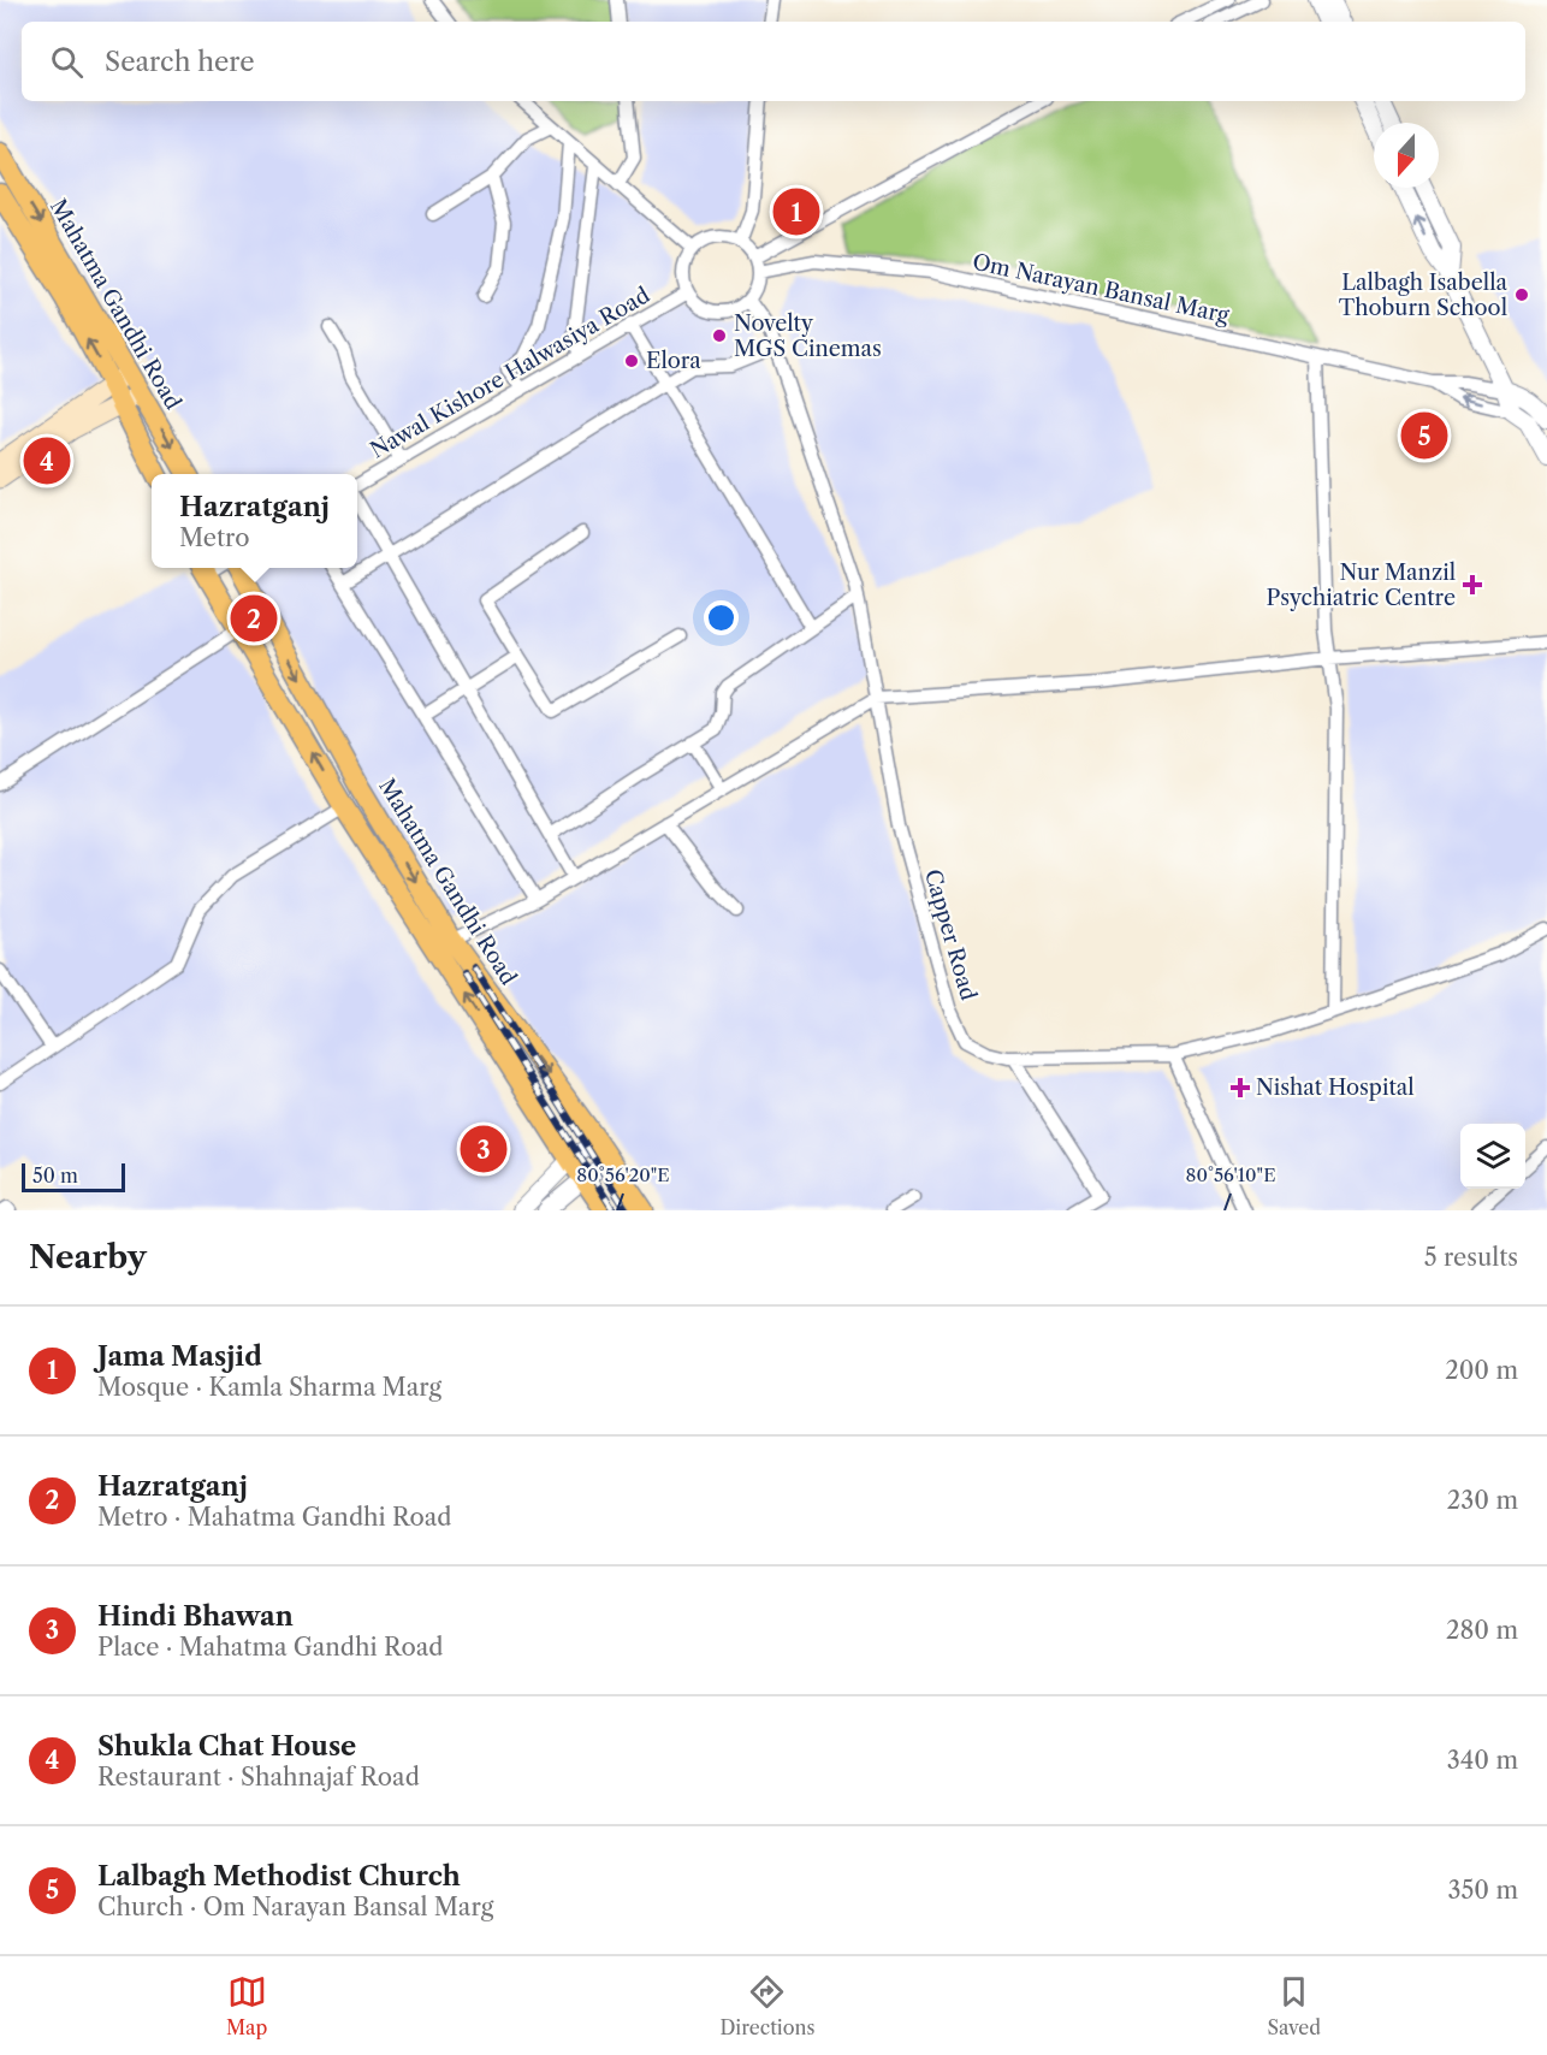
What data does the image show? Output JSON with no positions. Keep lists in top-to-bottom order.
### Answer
{
  "streets": {
    "main road": ["Mahatma Gandhi Road"],
    "street": ["Om Narayan Bansal Marg", "Nawal Kishore Halwasiya Road", "Capper Road"]
  },
  "crossings": [
    ["Om Narayan Bansal Marg", "Nawal Kishore Halwasiya Road"],
    ["Om Narayan Bansal Marg", "Capper Road"],
    ["Nawal Kishore Halwasiya Road", "Capper Road"]
  ],
  "places": {
    "other": ["Lalbagh Isabella Thoburn School", "Novelty MGS Cinemas", "Elora"],
    "health": ["Nur Manzil Psychiatric Centre", "Nishat Hospital"]
  },
  "scale_bar": "50 m",
  "north": "bottom",
  "page": {
    "search": "Search here",
    "pins": [
      "1",
      "5",
      "4",
      "2",
      "3"
    ],
    "popup": ["Hazratganj", "Metro"],
    "scale": "50 m",
    "heading": ["Nearby", "5 results"],
    "list": [
      {
        "mark": "1",
        "name": "Jama Masjid",
        "note": "Mosque · Kamla Sharma Marg",
        "value": "200 m"
      },
      {
        "mark": "2",
        "name": "Hazratganj",
        "note": "Metro · Mahatma Gandhi Road",
        "value": "230 m"
      },
      {
        "mark": "3",
        "name": "Hindi Bhawan",
        "note": "Place · Mahatma Gandhi Road",
        "value": "280 m"
      },
      {
        "mark": "4",
        "name": "Shukla Chat House",
        "note": "Restaurant · Shahnajaf Road",
        "value": "340 m"
      },
      {
        "mark": "5",
        "name": "Lalbagh Methodist Church",
        "note": "Church · Om Narayan Bansal Marg",
        "value": "350 m"
      }
    ],
    "nav": ["Map", "Directions", "Saved"]
  },
  "coordinates": ["80°56'20\"E", "80°56'10\"E"]
}
